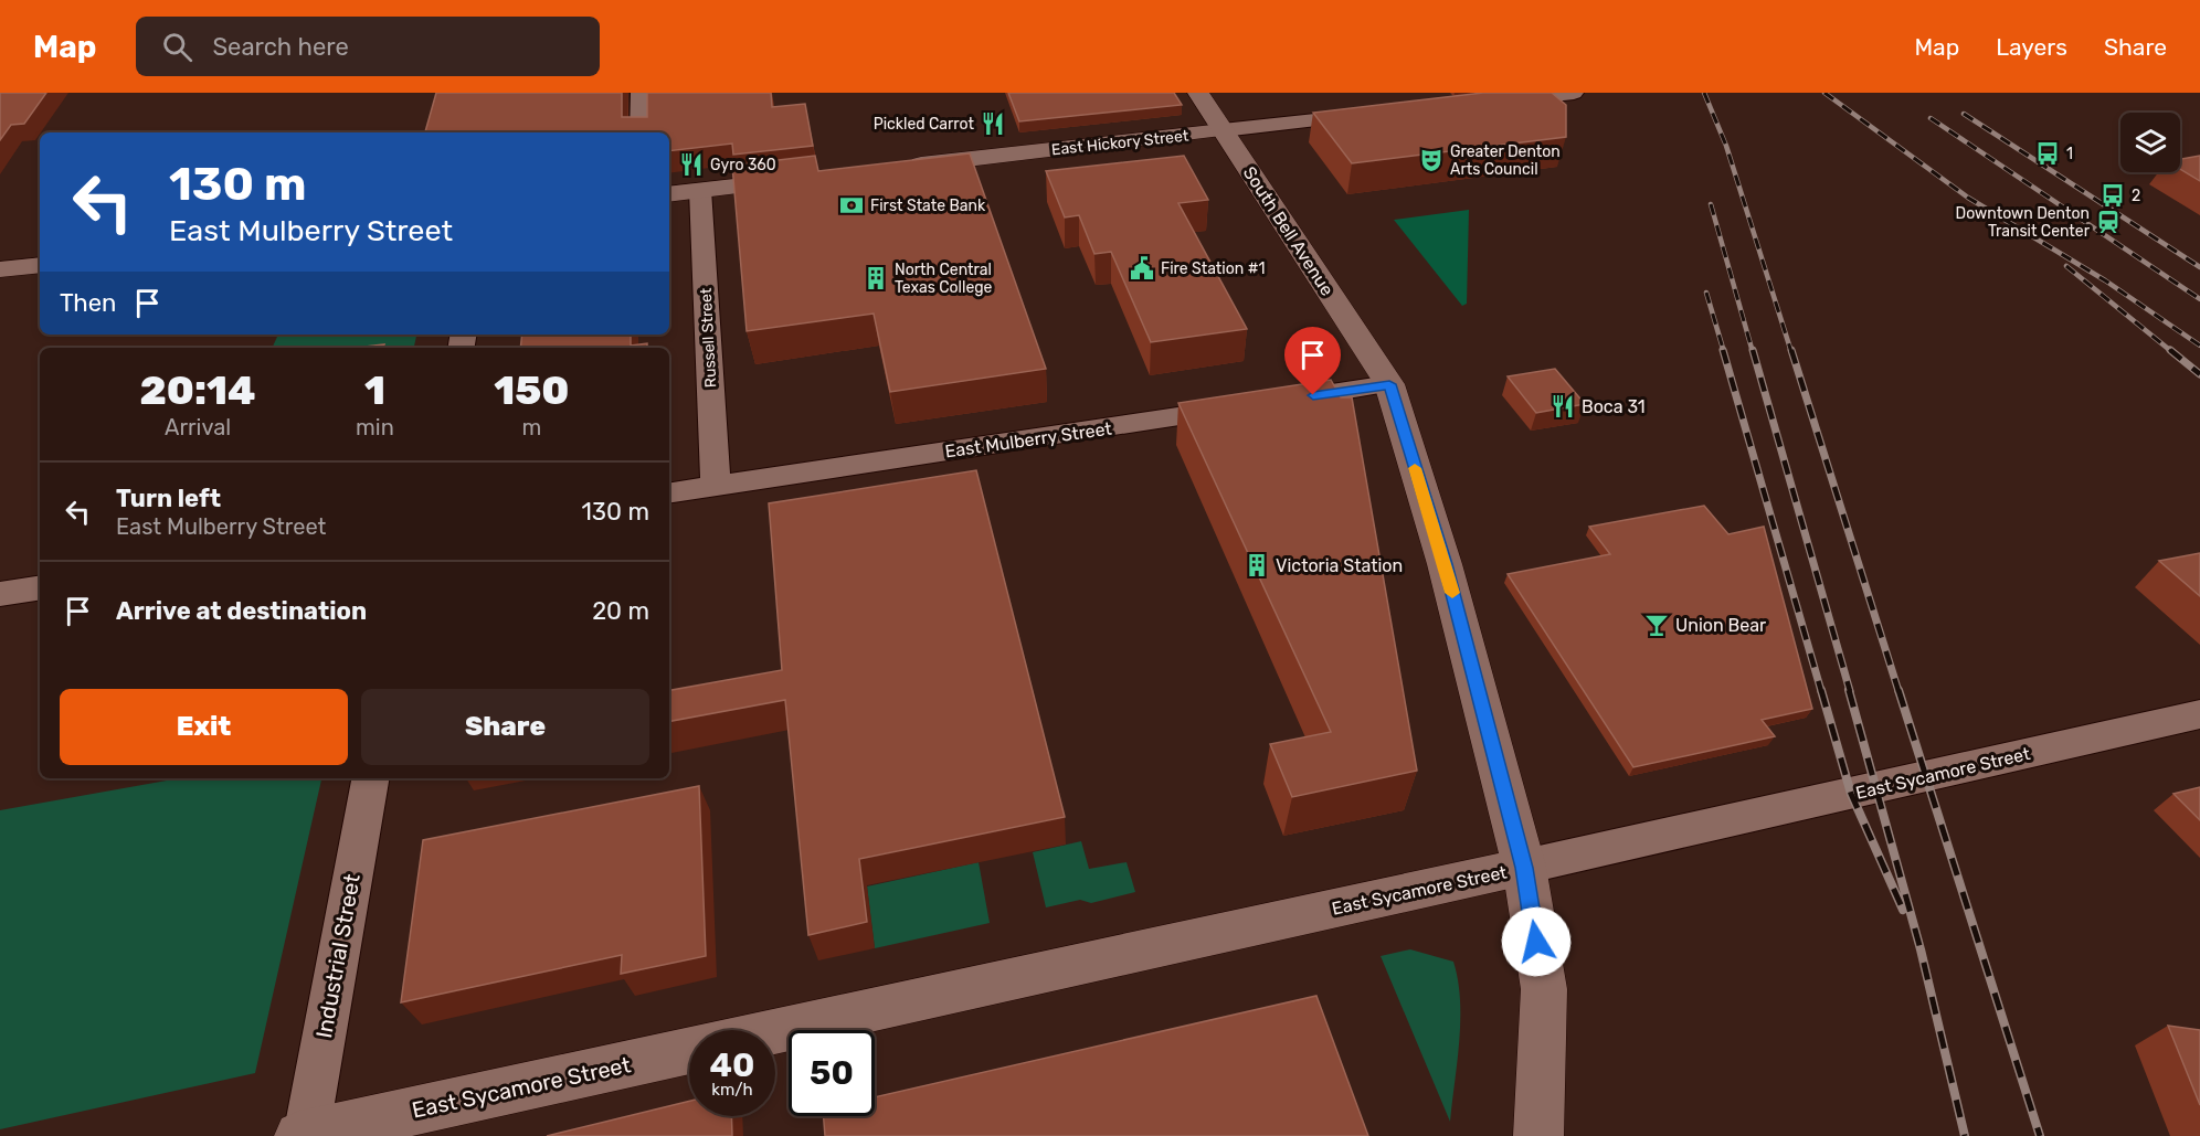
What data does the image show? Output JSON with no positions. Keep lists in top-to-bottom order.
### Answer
{
  "streets": {
    "street": [
      "East Hickory Street",
      "South Bell Avenue",
      "Russell Street",
      "East Mulberry Street",
      "East Sycamore Street",
      "Industrial Street"
    ]
  },
  "crossings": [
    ["East Hickory Street", "South Bell Avenue"],
    ["South Bell Avenue", "East Mulberry Street"],
    ["South Bell Avenue", "East Sycamore Street"],
    ["Russell Street", "East Mulberry Street"],
    ["East Sycamore Street", "Industrial Street"]
  ],
  "places": {
    "restaurant": ["Pickled Carrot", "Gyro 360", "Boca 31"],
    "bus stop": ["1", "2"],
    "theatre": ["Greater Denton Arts Council"],
    "bank": ["First State Bank"],
    "station": ["Downtown Denton Transit Center"],
    "public building": ["Fire Station #1"],
    "building": ["North Central Texas College", "Victoria Station"],
    "bar": ["Union Bear"]
  },
  "page": {
    "header": "Map",
    "search": "Search here",
    "nav": ["Map", "Layers", "Share"],
    "turn": ["130 m", "East Mulberry Street"],
    "then": "Then",
    "eta": [
      "20:14",
      "Arrival",
      "1",
      "min",
      "150",
      "m"
    ],
    "list": [
      {
        "name": "Turn left",
        "note": "East Mulberry Street",
        "value": "130 m"
      },
      {
        "name": "Arrive at destination",
        "value": "20 m"
      }
    ],
    "buttons": ["Exit", "Share"],
    "speed": "40 km/h",
    "limit": "50"
  }
}
